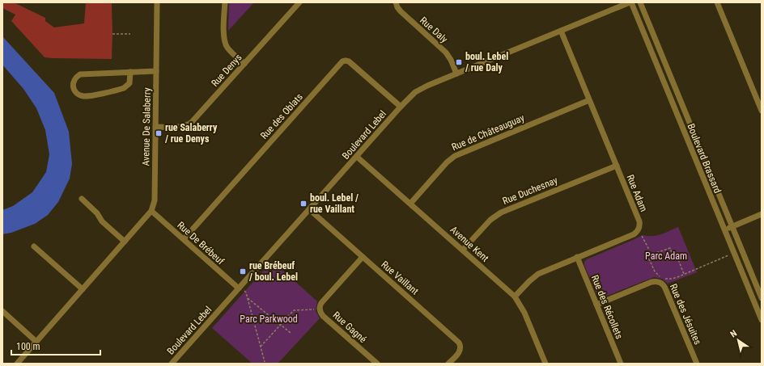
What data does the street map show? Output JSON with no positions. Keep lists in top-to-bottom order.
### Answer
{
  "streets": {
    "street": [
      "Rue Daly",
      "Rue Denys",
      "Rue des Oblats",
      "Avenue De Salaberry",
      "Rue de Châteauguay",
      "Boulevard Lebel",
      "Boulevard Brassard",
      "Rue Duchesnay",
      "Rue Adam",
      "Rue De Brébeuf",
      "Avenue Kent",
      "Rue Vaillant",
      "Rue des Récollets",
      "Rue des Jésuites",
      "Rue Gagné"
    ]
  },
  "crossings": [
    ["Rue Daly", "Boulevard Lebel"],
    ["Rue Denys", "Avenue De Salaberry"],
    ["Rue des Oblats", "Boulevard Lebel"],
    ["Rue des Oblats", "Rue De Brébeuf"],
    ["Avenue De Salaberry", "Rue De Brébeuf"],
    ["Rue de Châteauguay", "Rue Adam"],
    ["Rue de Châteauguay", "Avenue Kent"],
    ["Boulevard Lebel", "Boulevard Brassard"],
    ["Boulevard Lebel", "Rue Adam"],
    ["Boulevard Lebel", "Rue De Brébeuf"],
    ["Boulevard Lebel", "Avenue Kent"],
    ["Boulevard Lebel", "Rue Vaillant"],
    ["Rue Duchesnay", "Rue Adam"],
    ["Rue Duchesnay", "Avenue Kent"],
    ["Rue Adam", "Avenue Kent"],
    ["Rue Adam", "Rue des Récollets"],
    ["Rue Vaillant", "Rue Gagné"],
    ["Rue des Récollets", "Rue des Jésuites"]
  ],
  "parks": ["Parc Adam", "Parc Parkwood"],
  "places": {
    "transit": [
      "boul. Lebel / rue Daly",
      "rue Salaberry / rue Denys",
      "boul. Lebel / rue Vaillant",
      "rue Brébeuf / boul. Lebel"
    ]
  },
  "scale_bar": "100 m",
  "north": "top left"
}
